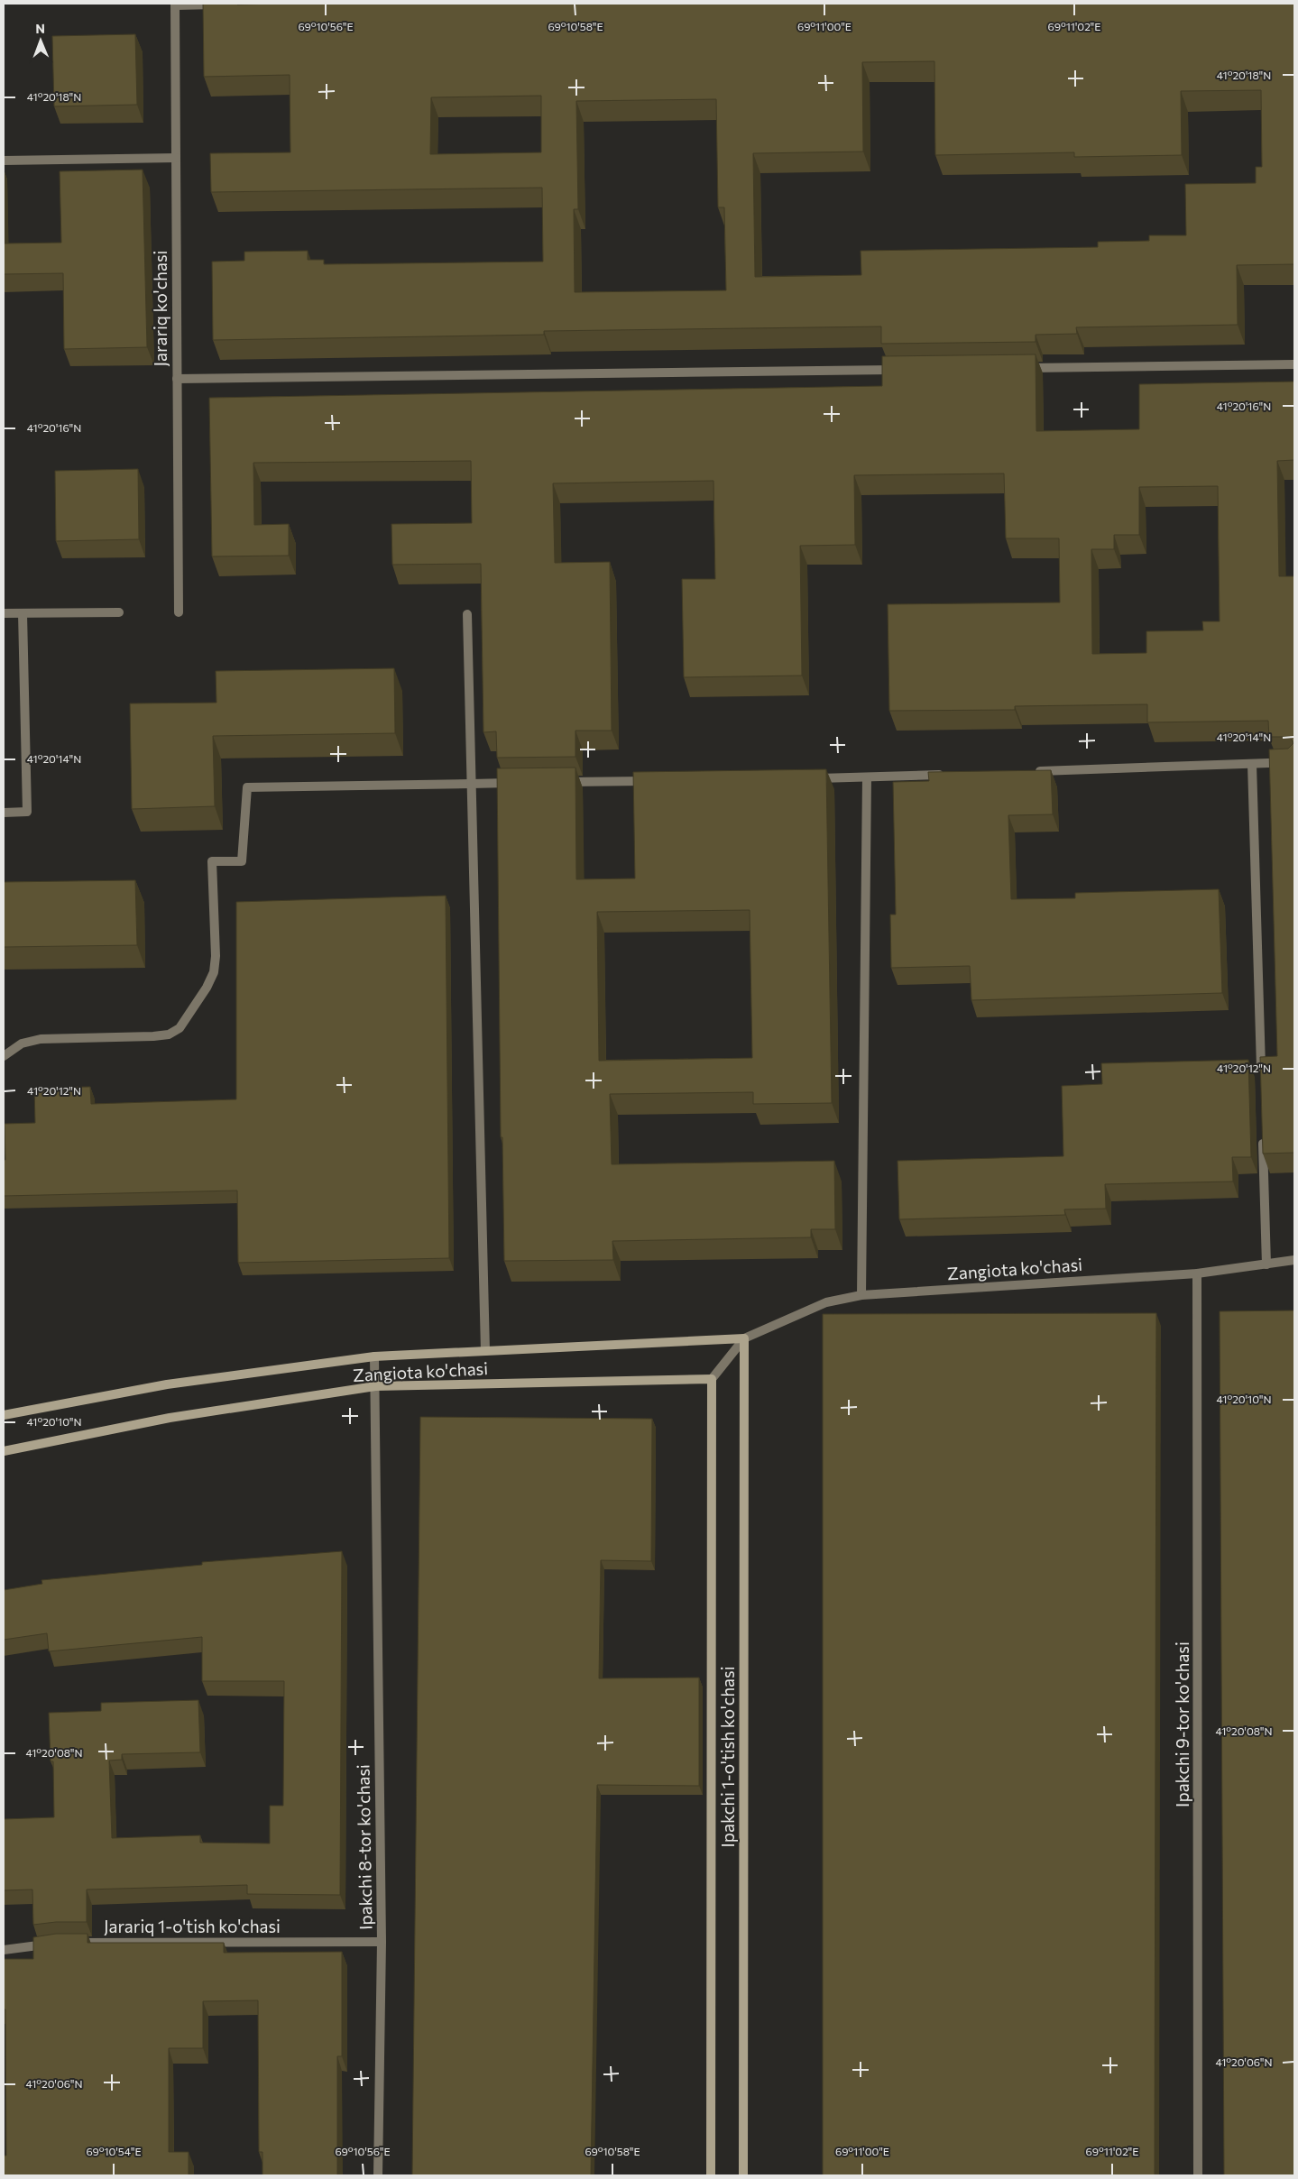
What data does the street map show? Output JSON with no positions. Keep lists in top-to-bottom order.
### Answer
{
  "streets": {
    "main road": ["Zangiota ko'chasi", "Ipakchi 1-o'tish ko'chasi"],
    "street": [
      "Jarariq ko'chasi",
      "Ipakchi 9-tor ko'chasi",
      "Ipakchi 8-tor ko'chasi",
      "Jarariq 1-o'tish ko'chasi"
    ]
  },
  "crossings": [
    ["Zangiota ko'chasi", "Ipakchi 9-tor ko'chasi"],
    ["Zangiota ko'chasi", "Ipakchi 1-o'tish ko'chasi"],
    ["Zangiota ko'chasi", "Ipakchi 8-tor ko'chasi"],
    ["Ipakchi 8-tor ko'chasi", "Jarariq 1-o'tish ko'chasi"]
  ],
  "north": "top",
  "coordinates": [
    "69°10'56\"E",
    "69°10'58\"E",
    "69°11'00\"E",
    "69°11'02\"E",
    "41°20'18\"N",
    "41°20'16\"N",
    "41°20'14\"N",
    "41°20'12\"N",
    "41°20'10\"N",
    "41°20'08\"N",
    "41°20'06\"N",
    "69°10'54\"E"
  ]
}
